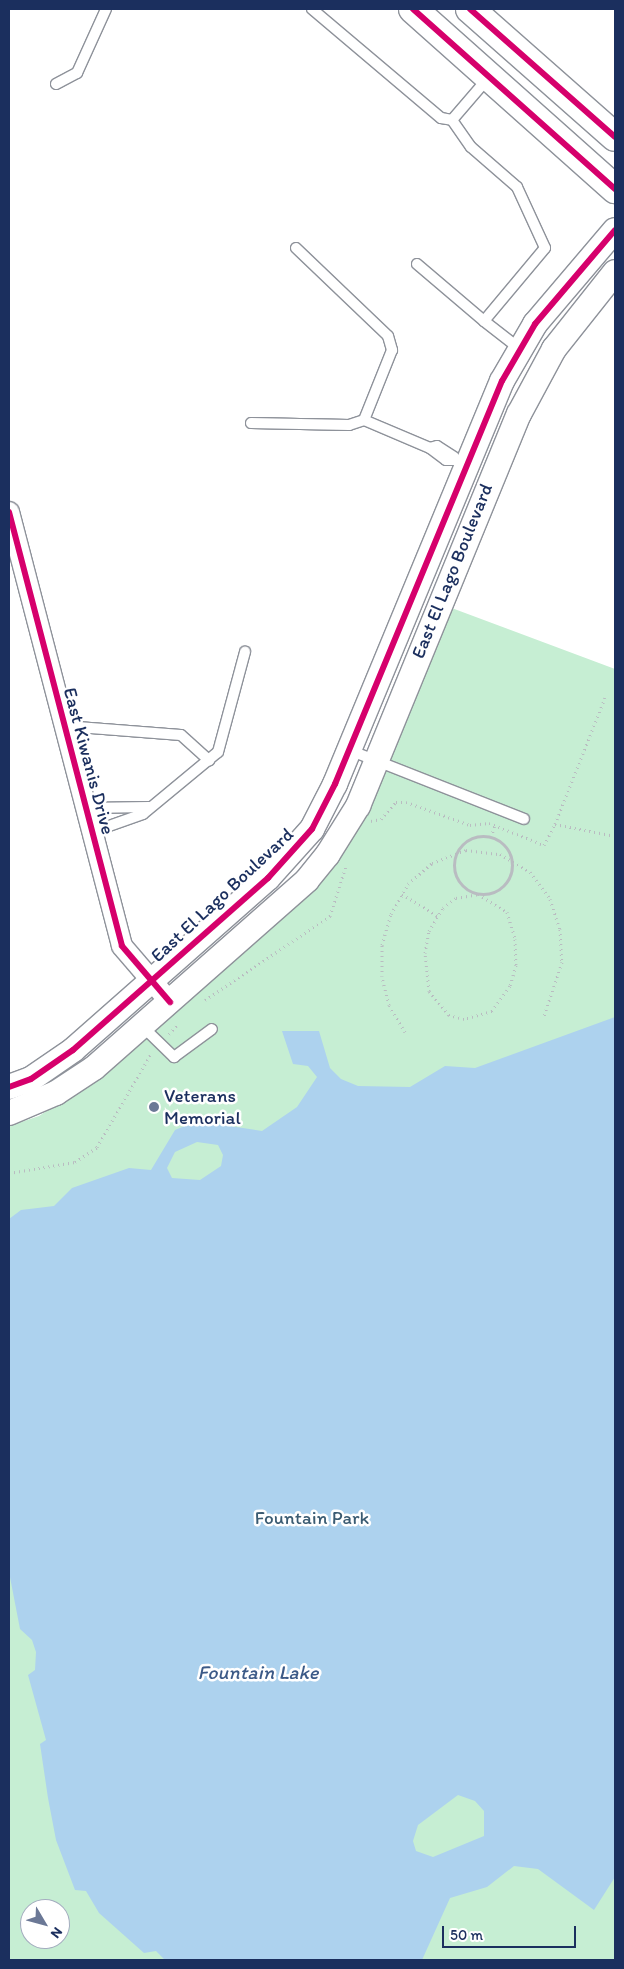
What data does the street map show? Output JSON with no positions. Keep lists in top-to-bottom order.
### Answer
{
  "streets": {
    "street": ["East El Lago Boulevard", "East Kiwanis Drive"]
  },
  "crossings": [
    ["East El Lago Boulevard", "East Kiwanis Drive"]
  ],
  "water": ["Fountain Lake"],
  "parks": ["Fountain Park"],
  "places": ["Veterans Memorial"],
  "scale_bar": "50 m",
  "north": "bottom right"
}
